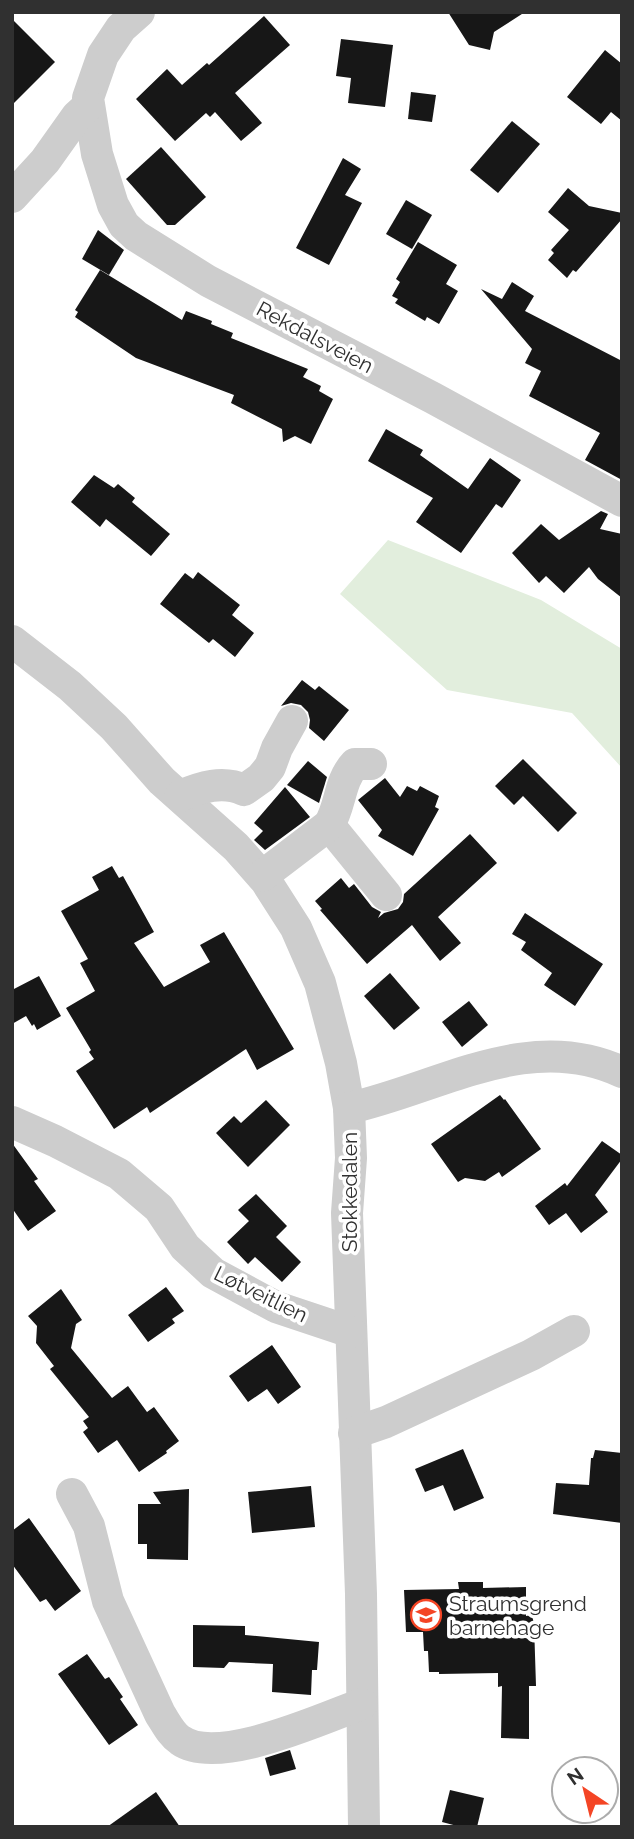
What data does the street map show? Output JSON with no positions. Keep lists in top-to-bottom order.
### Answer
{
  "streets": {
    "street": ["Rekdalsveien", "Stokkedalen", "Løtveitlien"]
  },
  "crossings": [
    ["Stokkedalen", "Løtveitlien"]
  ],
  "places": {
    "school or university": ["Straumsgrend barnehage"]
  },
  "north": "top left"
}
